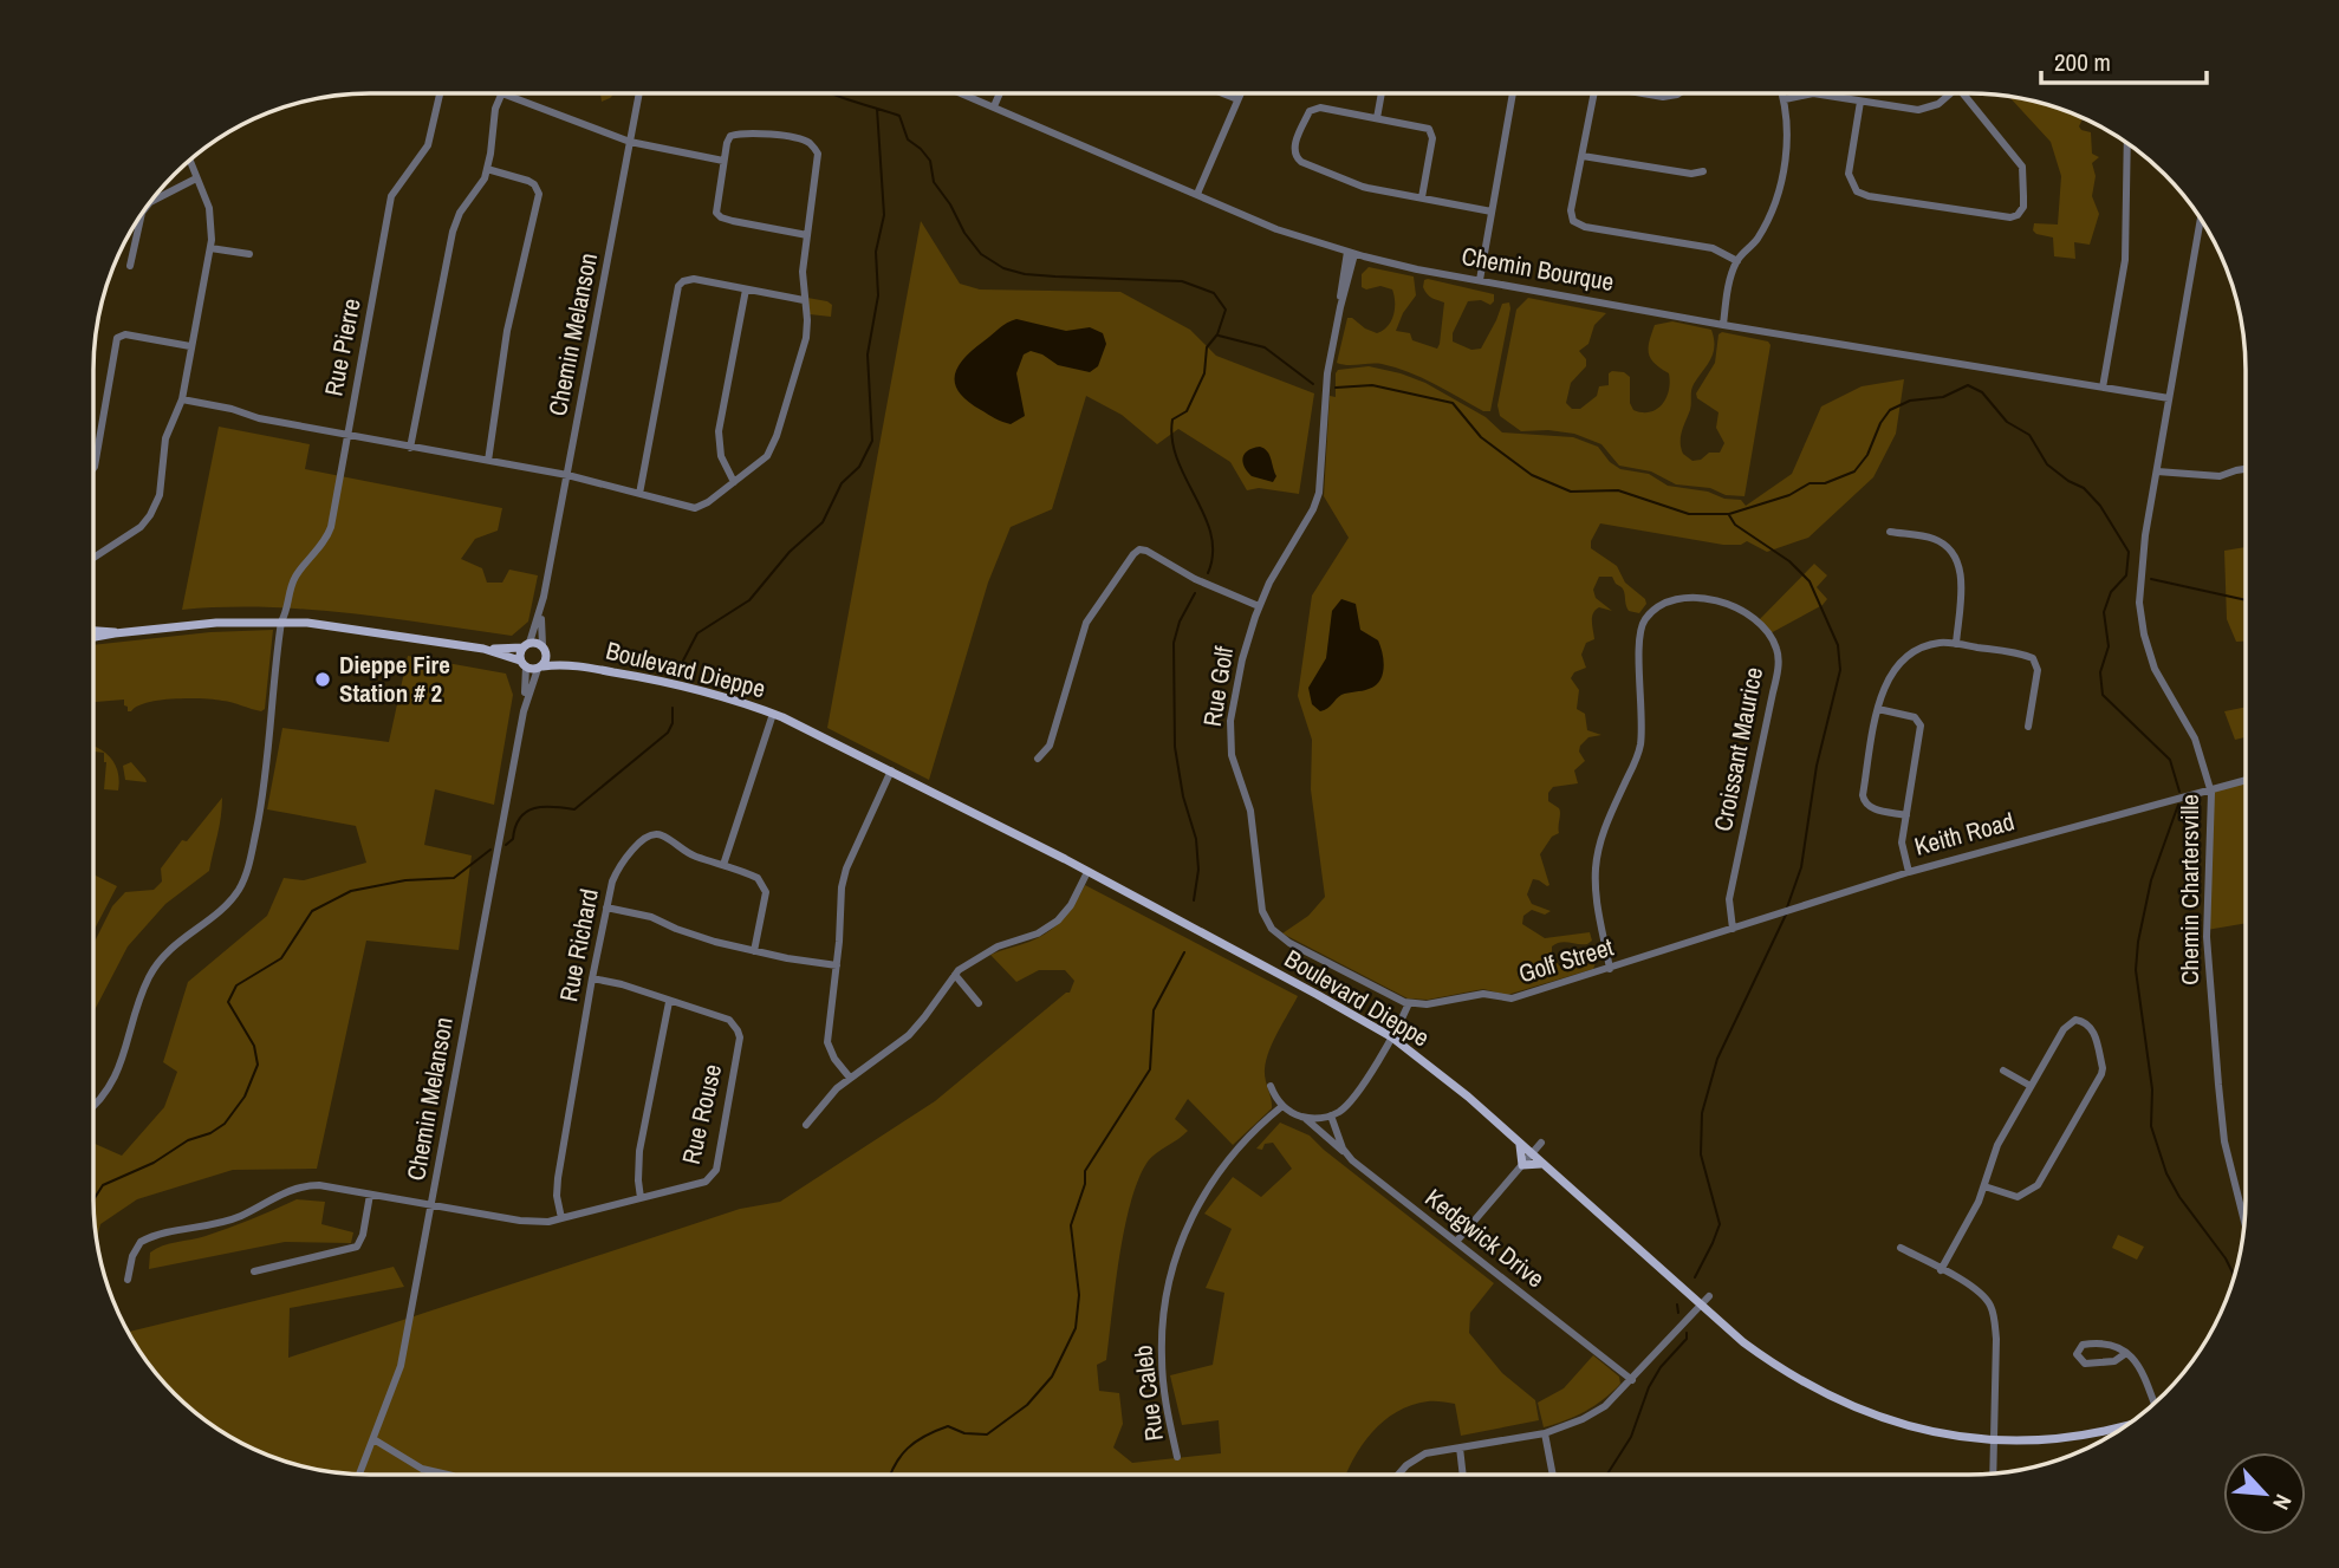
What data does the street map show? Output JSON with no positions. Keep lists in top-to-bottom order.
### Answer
{
  "streets": {
    "main road": ["Boulevard Dieppe"],
    "street": [
      "Chemin Bourque",
      "Chemin Melanson",
      "Rue Pierre",
      "Rue Golf",
      "Croissant Maurice",
      "Keith Road",
      "Chemin Chartersville",
      "Rue Richard",
      "Golf Street",
      "Rue Rouse",
      "Kedgwick Drive",
      "Rue Caleb"
    ]
  },
  "crossings": [
    ["Chemin Bourque", "Rue Golf"],
    ["Chemin Bourque", "Chemin Chartersville"],
    ["Chemin Melanson", "Rue Rouse"],
    ["Rue Golf", "Golf Street"],
    ["Croissant Maurice", "Keith Road"],
    ["Croissant Maurice", "Golf Street"],
    ["Keith Road", "Chemin Chartersville"],
    ["Keith Road", "Golf Street"],
    ["Rue Richard", "Rue Rouse"]
  ],
  "places": ["Dieppe Fire Station # 2"],
  "scale_bar": "200 m",
  "north": "bottom right"
}
